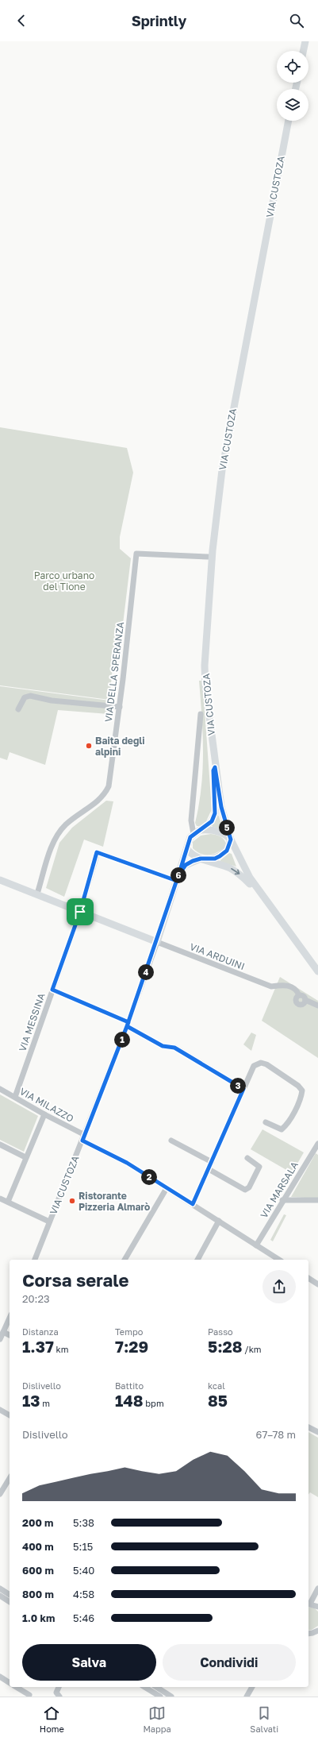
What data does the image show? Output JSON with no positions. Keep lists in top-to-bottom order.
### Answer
{
  "streets": {
    "main road": ["VIA CUSTOZA"],
    "street": [
      "VIA DELLA SPERANZA",
      "VIA ARDUINI",
      "VIA MESSINA",
      "VIA MILAZZO",
      "VIA MARSALA"
    ]
  },
  "crossings": [
    ["VIA CUSTOZA", "VIA ARDUINI"],
    ["VIA CUSTOZA", "VIA MESSINA"],
    ["VIA CUSTOZA", "VIA MILAZZO"],
    ["VIA MESSINA", "VIA MILAZZO"]
  ],
  "parks": ["Parco urbano del Tione"],
  "places": ["Baita degli alpini", "Ristorante Pizzeria Almarò"],
  "page": {
    "header": "Sprintly",
    "pins": [
      "5",
      "6",
      "4",
      "1",
      "3",
      "2"
    ],
    "heading": ["Corsa serale", "20:23"],
    "stats": [
      ["Distanza", "1.37 km"],
      ["Tempo", "7:29"],
      ["Passo", "5:28 /km"],
      ["Dislivello", "13 m"],
      ["Battito", "148 bpm"],
      ["kcal", "85"]
    ],
    "chart": ["Dislivello", "67–78 m"],
    "list": [
      {
        "name": "200 m",
        "note": "5:38"
      },
      {
        "name": "400 m",
        "note": "5:15"
      },
      {
        "name": "600 m",
        "note": "5:40"
      },
      {
        "name": "800 m",
        "note": "4:58"
      },
      {
        "name": "1.0 km",
        "note": "5:46"
      }
    ],
    "buttons": ["Salva", "Condividi"],
    "tabs": ["Home", "Mappa", "Salvati"]
  }
}
